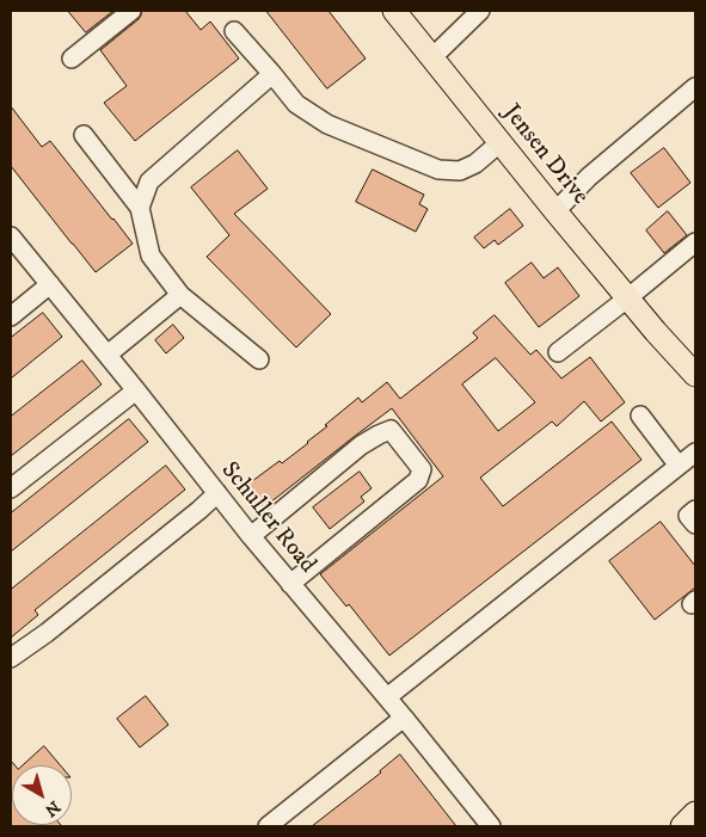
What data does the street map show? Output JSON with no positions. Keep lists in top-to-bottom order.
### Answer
{
  "streets": {
    "main road": ["Jensen Drive"],
    "street": ["Schuller Road"]
  },
  "north": "bottom right"
}
